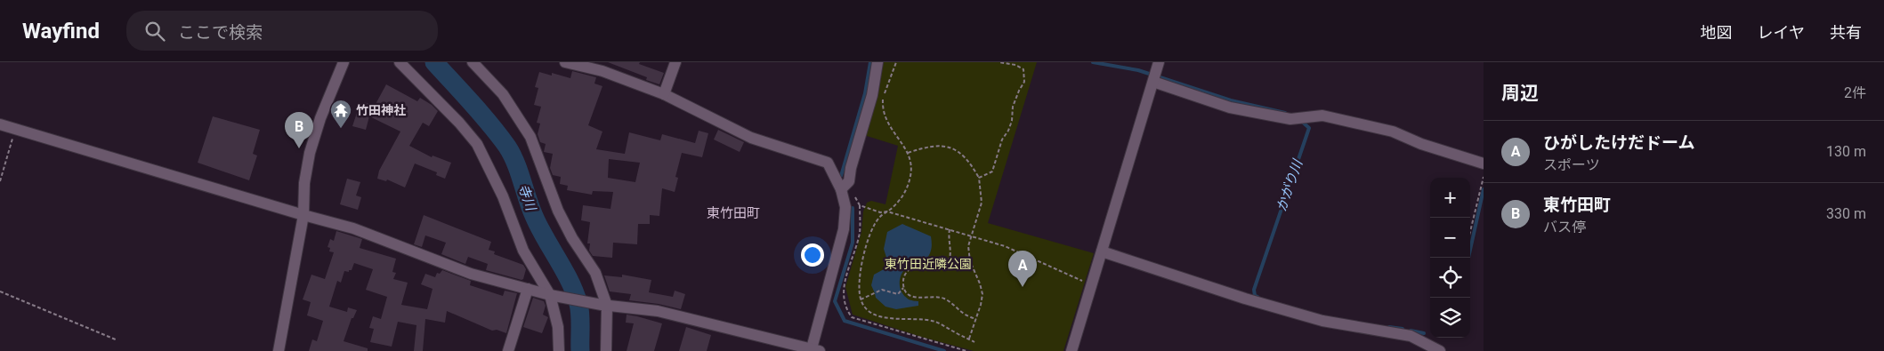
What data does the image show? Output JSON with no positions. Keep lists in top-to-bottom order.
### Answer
{
  "districts": ["東竹田町"],
  "water": ["かがり川", "寺川"],
  "parks": ["東竹田近隣公園"],
  "places": {
    "temple": ["竹田神社"]
  },
  "page": {
    "header": "Wayfind",
    "search": "ここで検索",
    "nav": ["地図", "レイヤ", "共有"],
    "heading": ["周辺", "2件"],
    "pins": ["B", "A"],
    "list": [
      {
        "mark": "A",
        "name": "ひがしたけだドーム",
        "note": "スポーツ",
        "value": "130 m"
      },
      {
        "mark": "B",
        "name": "東竹田町",
        "note": "バス停",
        "value": "330 m"
      }
    ],
    "map_buttons": ["+", "−"]
  }
}
